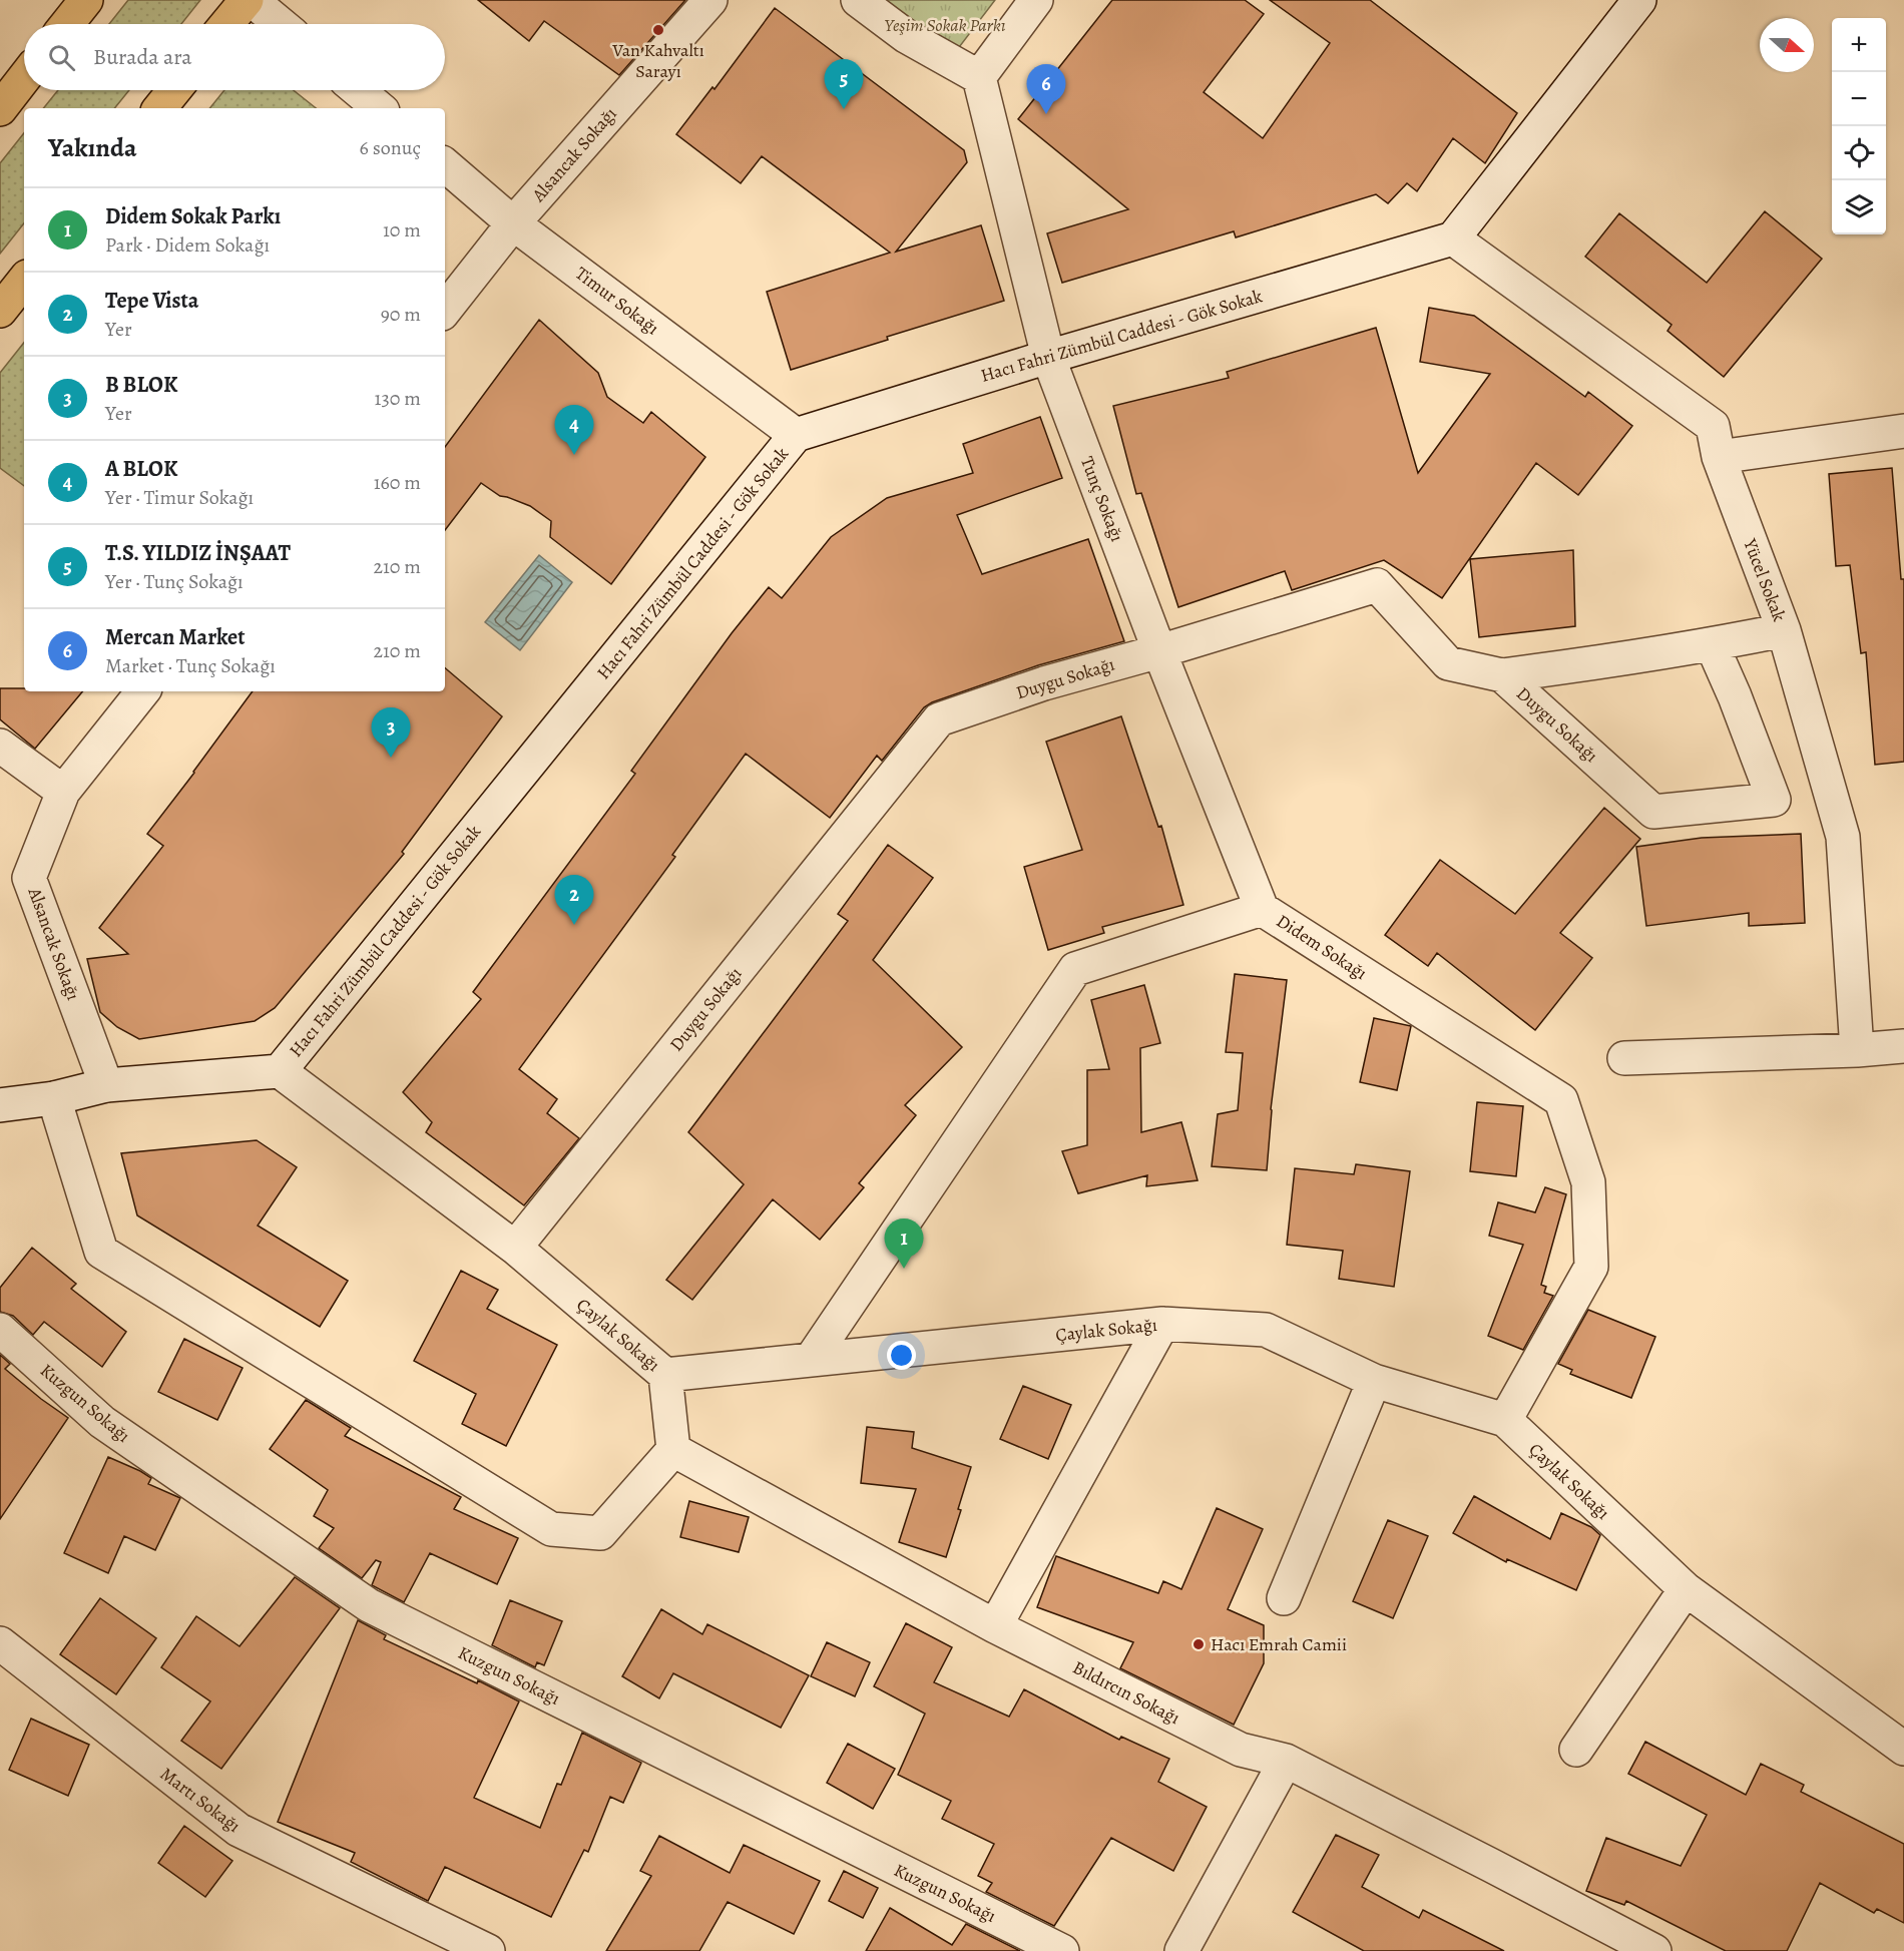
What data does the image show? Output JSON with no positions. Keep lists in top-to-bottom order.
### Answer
{
  "streets": {
    "street": [
      "Alsancak Sokağı",
      "Timur Sokağı",
      "Hacı Fahri Zümbül Caddesi - Gök Sokak",
      "Tunç Sokağı",
      "Yücel Sokak",
      "Duygu Sokağı",
      "Didem Sokağı",
      "Çaylak Sokağı",
      "Kuzgun Sokağı",
      "Bıldırcın Sokağı",
      "Martı Sokağı"
    ]
  },
  "crossings": [
    ["Alsancak Sokağı", "Timur Sokağı"],
    ["Alsancak Sokağı", "Hacı Fahri Zümbül Caddesi - Gök Sokak"],
    ["Timur Sokağı", "Hacı Fahri Zümbül Caddesi - Gök Sokak"],
    ["Hacı Fahri Zümbül Caddesi - Gök Sokak", "Tunç Sokağı"],
    ["Hacı Fahri Zümbül Caddesi - Gök Sokak", "Yücel Sokak"],
    ["Hacı Fahri Zümbül Caddesi - Gök Sokak", "Çaylak Sokağı"],
    ["Tunç Sokağı", "Duygu Sokağı"],
    ["Tunç Sokağı", "Didem Sokağı"],
    ["Duygu Sokağı", "Çaylak Sokağı"],
    ["Didem Sokağı", "Çaylak Sokağı"]
  ],
  "parks": ["Yeşim Sokak Parkı"],
  "places": ["Van Kahvaltı Sarayı", "Hacı Emrah Camii"],
  "north": "right",
  "page": {
    "map_buttons": ["+", "−"],
    "search": "Burada ara",
    "pins": [
      "5",
      "6",
      "4",
      "3",
      "2",
      "1"
    ],
    "heading": ["Yakında", "6 sonuç"],
    "list": [
      {
        "mark": "1",
        "name": "Didem Sokak Parkı",
        "note": "Park · Didem Sokağı",
        "value": "10 m"
      },
      {
        "mark": "2",
        "name": "Tepe Vista",
        "note": "Yer",
        "value": "90 m"
      },
      {
        "mark": "3",
        "name": "B BLOK",
        "note": "Yer",
        "value": "130 m"
      },
      {
        "mark": "4",
        "name": "A BLOK",
        "note": "Yer · Timur Sokağı",
        "value": "160 m"
      },
      {
        "mark": "5",
        "name": "T.S. YILDIZ İNŞAAT",
        "note": "Yer · Tunç Sokağı",
        "value": "210 m"
      },
      {
        "mark": "6",
        "name": "Mercan Market",
        "note": "Market · Tunç Sokağı",
        "value": "210 m"
      }
    ]
  }
}
